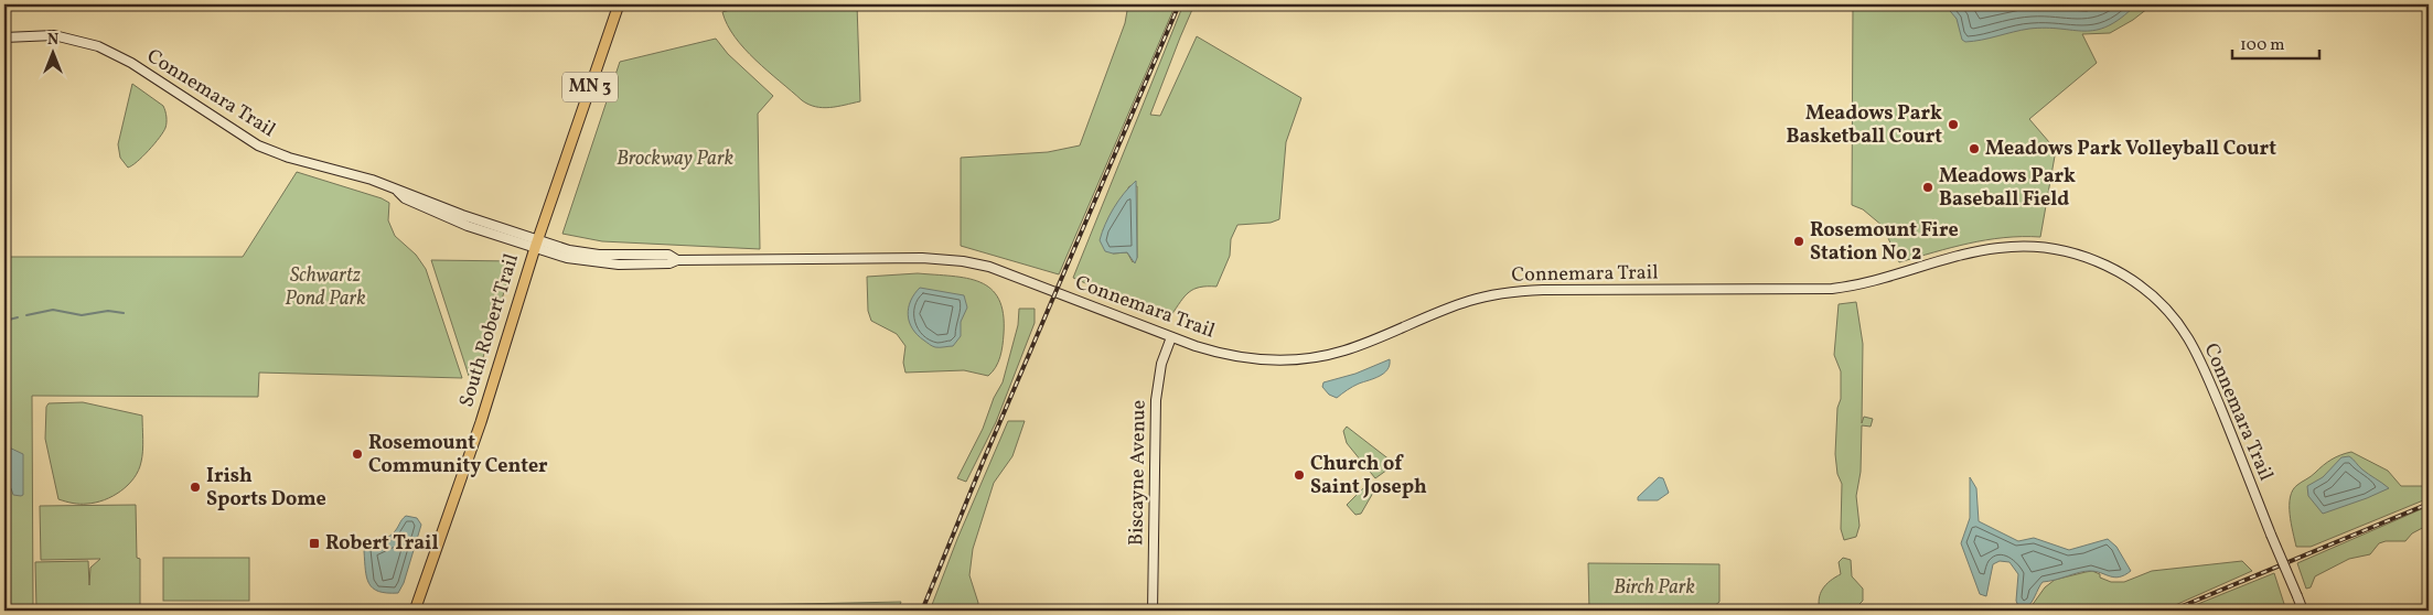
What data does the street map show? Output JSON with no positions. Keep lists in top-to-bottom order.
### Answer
{
  "streets": {
    "main road": ["MN 3", "South Robert Trail"],
    "street": ["Connemara Trail", "Biscayne Avenue"]
  },
  "crossings": [
    ["MN 3", "Connemara Trail"],
    ["MN 3", "South Robert Trail"],
    ["Connemara Trail", "South Robert Trail"],
    ["Connemara Trail", "Biscayne Avenue"]
  ],
  "parks": ["Brockway Park", "Schwartz Pond Park", "Birch Park"],
  "places": {
    "other": [
      "Meadows Park Basketball Court",
      "Meadows Park Volleyball Court",
      "Meadows Park Baseball Field",
      "Rosemount Fire Station No 2",
      "Rosemount Community Center",
      "Church of Saint Joseph",
      "Irish Sports Dome"
    ],
    "transit": ["Robert Trail"]
  },
  "scale_bar": "100 m",
  "north": "top"
}
